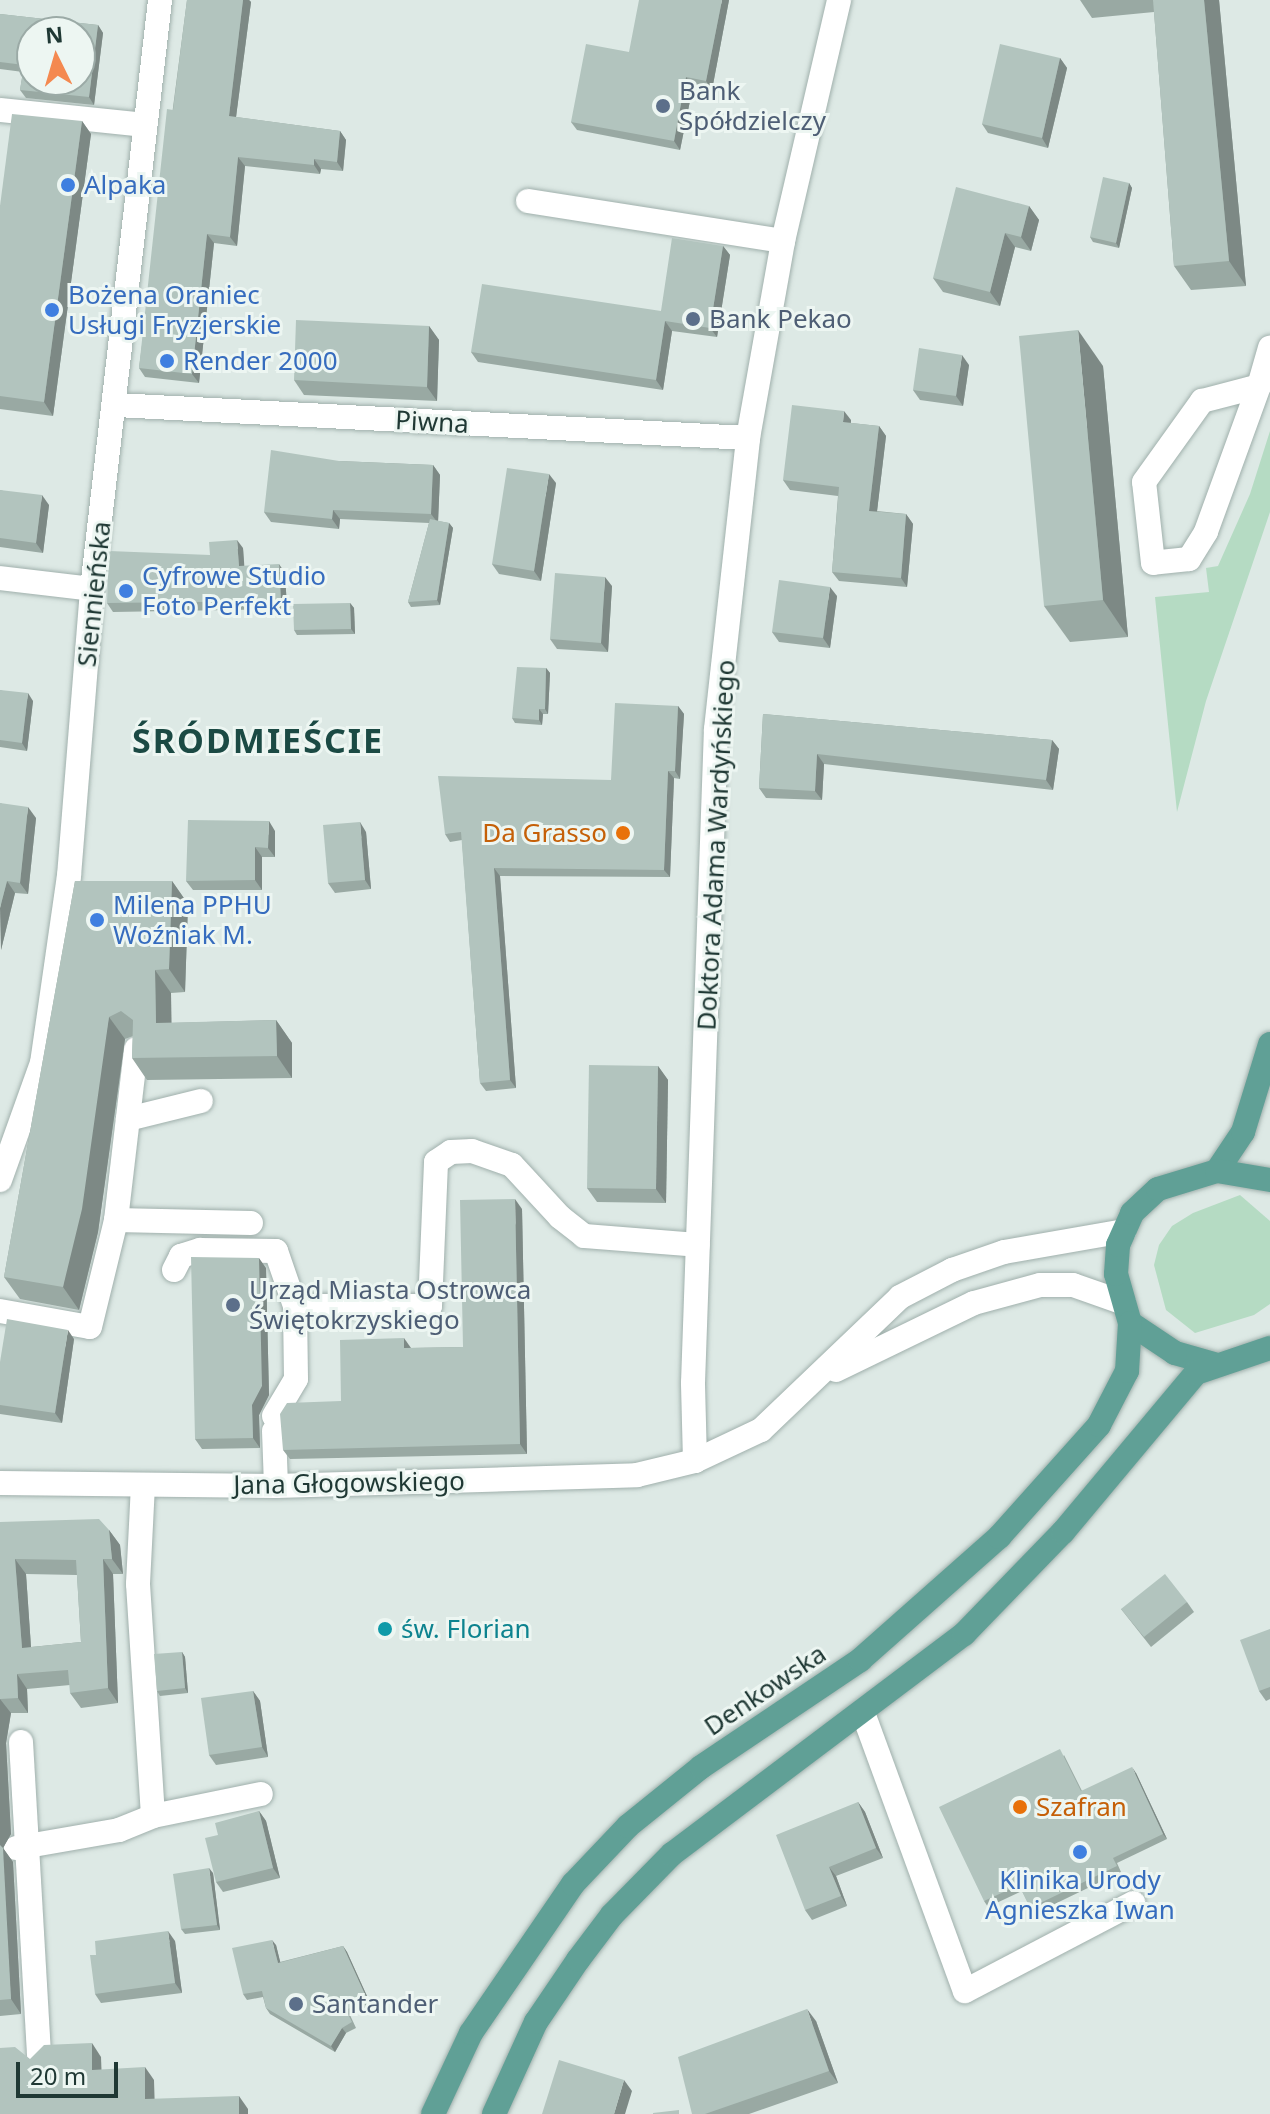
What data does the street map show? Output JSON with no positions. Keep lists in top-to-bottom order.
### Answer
{
  "streets": {
    "main road": ["Denkowska"],
    "street": [
      "Piwna",
      "Siennieńska",
      "Doktora Adama Wardyńskiego",
      "Jana Głogowskiego"
    ]
  },
  "crossings": [
    ["Piwna", "Siennieńska"],
    ["Piwna", "Doktora Adama Wardyńskiego"],
    ["Doktora Adama Wardyńskiego", "Jana Głogowskiego"]
  ],
  "districts": ["ŚRÓDMIEŚCIE"],
  "places": [
    "Bank Spółdzielczy",
    "Alpaka",
    "Bożena Oraniec Usługi Fryzjerskie",
    "Bank Pekao",
    "Render 2000",
    "Cyfrowe Studio Foto Perfekt",
    "Da Grasso",
    "Milena PPHU Woźniak M.",
    "Urząd Miasta Ostrowca Świętokrzyskiego",
    "św. Florian",
    "Szafran",
    "Klinika Urody Agnieszka Iwan",
    "Santander"
  ],
  "scale_bar": "20 m",
  "north": "top"
}
